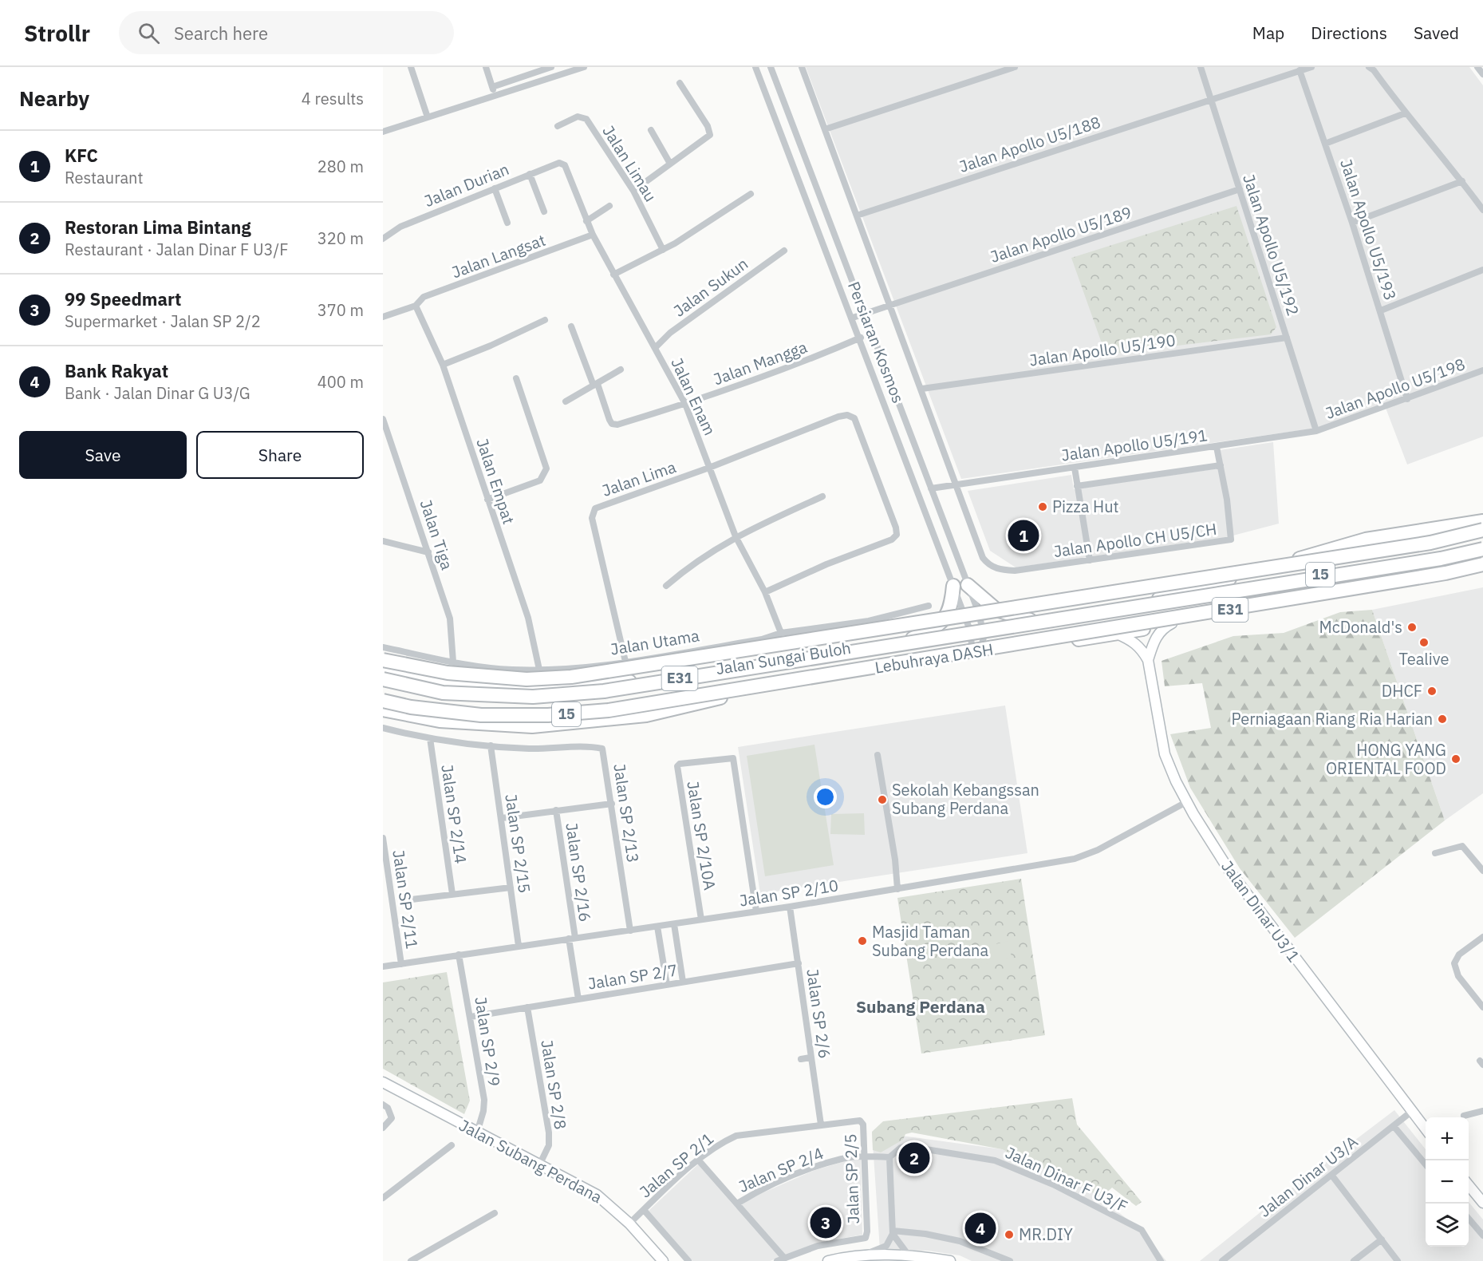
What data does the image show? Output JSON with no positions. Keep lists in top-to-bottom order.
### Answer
{
  "streets": {
    "highway": [
      "15",
      "E31",
      "Jalan Sungai Buloh",
      "Lebuhraya DASH"
    ],
    "street": [
      "Jalan Apollo U5/188",
      "Jalan Limau",
      "Jalan Durian",
      "Jalan Apollo U5/193",
      "Jalan Apollo U5/189",
      "Jalan Apollo U5/192",
      "Jalan Langsat",
      "Jalan Sukun",
      "Persiaran Kosmos",
      "Jalan Apollo U5/190",
      "Jalan Mangga",
      "Jalan Apollo U5/198",
      "Jalan Enam",
      "Jalan Apollo U5/191",
      "Jalan Lima",
      "Jalan Empat",
      "Jalan Tiga",
      "Jalan Apollo CH U5/CH",
      "Jalan Utama",
      "Jalan SP 2/13",
      "Jalan SP 2/14",
      "Jalan SP 2/10A",
      "Jalan SP 2/15",
      "Jalan SP 2/16",
      "Jalan SP 2/10",
      "Jalan SP 2/11",
      "Jalan Dinar U3/1",
      "Jalan SP 2/7",
      "Jalan SP 2/6",
      "Jalan SP 2/9",
      "Jalan SP 2/8",
      "Jalan Subang Perdana",
      "Jalan SP 2/1",
      "Jalan SP 2/4",
      "Jalan Dinar U3/A",
      "Jalan SP 2/5",
      "Jalan Dinar F U3/F"
    ]
  },
  "crossings": [
    ["Jalan Apollo U5/188", "Jalan Apollo U5/193"],
    ["Jalan Apollo U5/188", "Jalan Apollo U5/192"],
    ["Jalan Durian", "Jalan Enam"],
    ["Jalan Apollo U5/193", "Jalan Apollo U5/198"],
    ["Jalan Apollo U5/189", "Jalan Apollo U5/192"],
    ["Jalan Apollo U5/189", "Persiaran Kosmos"],
    ["Jalan Apollo U5/192", "Jalan Apollo U5/190"],
    ["Jalan Apollo U5/192", "Jalan Apollo U5/198"],
    ["Jalan Apollo U5/192", "Jalan Apollo U5/191"],
    ["Jalan Langsat", "Jalan Enam"],
    ["Jalan Langsat", "Jalan Empat"],
    ["Jalan Sukun", "Jalan Enam"],
    ["Persiaran Kosmos", "Jalan Mangga"],
    ["Persiaran Kosmos", "Jalan Apollo U5/191"],
    ["Persiaran Kosmos", "Jalan Sungai Buloh"],
    ["Jalan Mangga", "Jalan Enam"],
    ["Jalan Apollo U5/198", "Jalan Apollo U5/191"],
    ["Jalan Enam", "Jalan Lima"],
    ["Jalan Enam", "Jalan Utama"],
    ["Jalan Apollo U5/191", "Jalan Apollo CH U5/CH"],
    ["Jalan Lima", "Jalan Utama"],
    ["Jalan Empat", "Jalan Utama"],
    ["Jalan Tiga", "Jalan Utama"],
    ["Jalan Sungai Buloh", "Lebuhraya DASH"],
    ["Jalan SP 2/13", "Jalan SP 2/14"],
    ["Jalan SP 2/13", "Jalan SP 2/15"],
    ["Jalan SP 2/13", "Jalan SP 2/10"],
    ["Jalan SP 2/10A", "Jalan SP 2/10"],
    ["Jalan SP 2/15", "Jalan SP 2/10"],
    ["Jalan SP 2/16", "Jalan SP 2/10"],
    ["Jalan SP 2/16", "Jalan SP 2/7"],
    ["Jalan SP 2/10", "Jalan SP 2/11"],
    ["Jalan SP 2/10", "Jalan Dinar U3/1"],
    ["Jalan SP 2/10", "Jalan SP 2/6"],
    ["Jalan SP 2/10", "Jalan SP 2/9"],
    ["Jalan Dinar U3/1", "Jalan Dinar U3/A"],
    ["Jalan SP 2/7", "Jalan SP 2/6"],
    ["Jalan SP 2/7", "Jalan SP 2/9"],
    ["Jalan SP 2/7", "Jalan SP 2/8"],
    ["Jalan SP 2/6", "Jalan SP 2/1"],
    ["Jalan SP 2/9", "Jalan Subang Perdana"],
    ["Jalan SP 2/8", "Jalan Subang Perdana"],
    ["Jalan Subang Perdana", "Jalan SP 2/1"],
    ["Jalan SP 2/1", "Jalan SP 2/5"],
    ["Jalan SP 2/4", "Jalan SP 2/5"],
    ["Jalan SP 2/4", "Jalan Dinar F U3/F"]
  ],
  "districts": ["Subang Perdana"],
  "places": [
    "Pizza Hut",
    "McDonald's",
    "Tealive",
    "DHCF",
    "Perniagaan Riang Ria Harian",
    "HONG YANG ORIENTAL FOOD",
    "Sekolah Kebangssan Subang Perdana",
    "Masjid Taman Subang Perdana",
    "MR.DIY"
  ],
  "page": {
    "header": "Strollr",
    "search": "Search here",
    "nav": ["Map", "Directions", "Saved"],
    "heading": ["Nearby", "4 results"],
    "list": [
      {
        "mark": "1",
        "name": "KFC",
        "note": "Restaurant",
        "value": "280 m"
      },
      {
        "mark": "2",
        "name": "Restoran Lima Bintang",
        "note": "Restaurant · Jalan Dinar F U3/F",
        "value": "320 m"
      },
      {
        "mark": "3",
        "name": "99 Speedmart",
        "note": "Supermarket · Jalan SP 2/2",
        "value": "370 m"
      },
      {
        "mark": "4",
        "name": "Bank Rakyat",
        "note": "Bank · Jalan Dinar G U3/G",
        "value": "400 m"
      }
    ],
    "buttons": ["Save", "Share"],
    "pins": [
      "1",
      "2",
      "3",
      "4"
    ],
    "map_buttons": ["+", "−"]
  }
}
